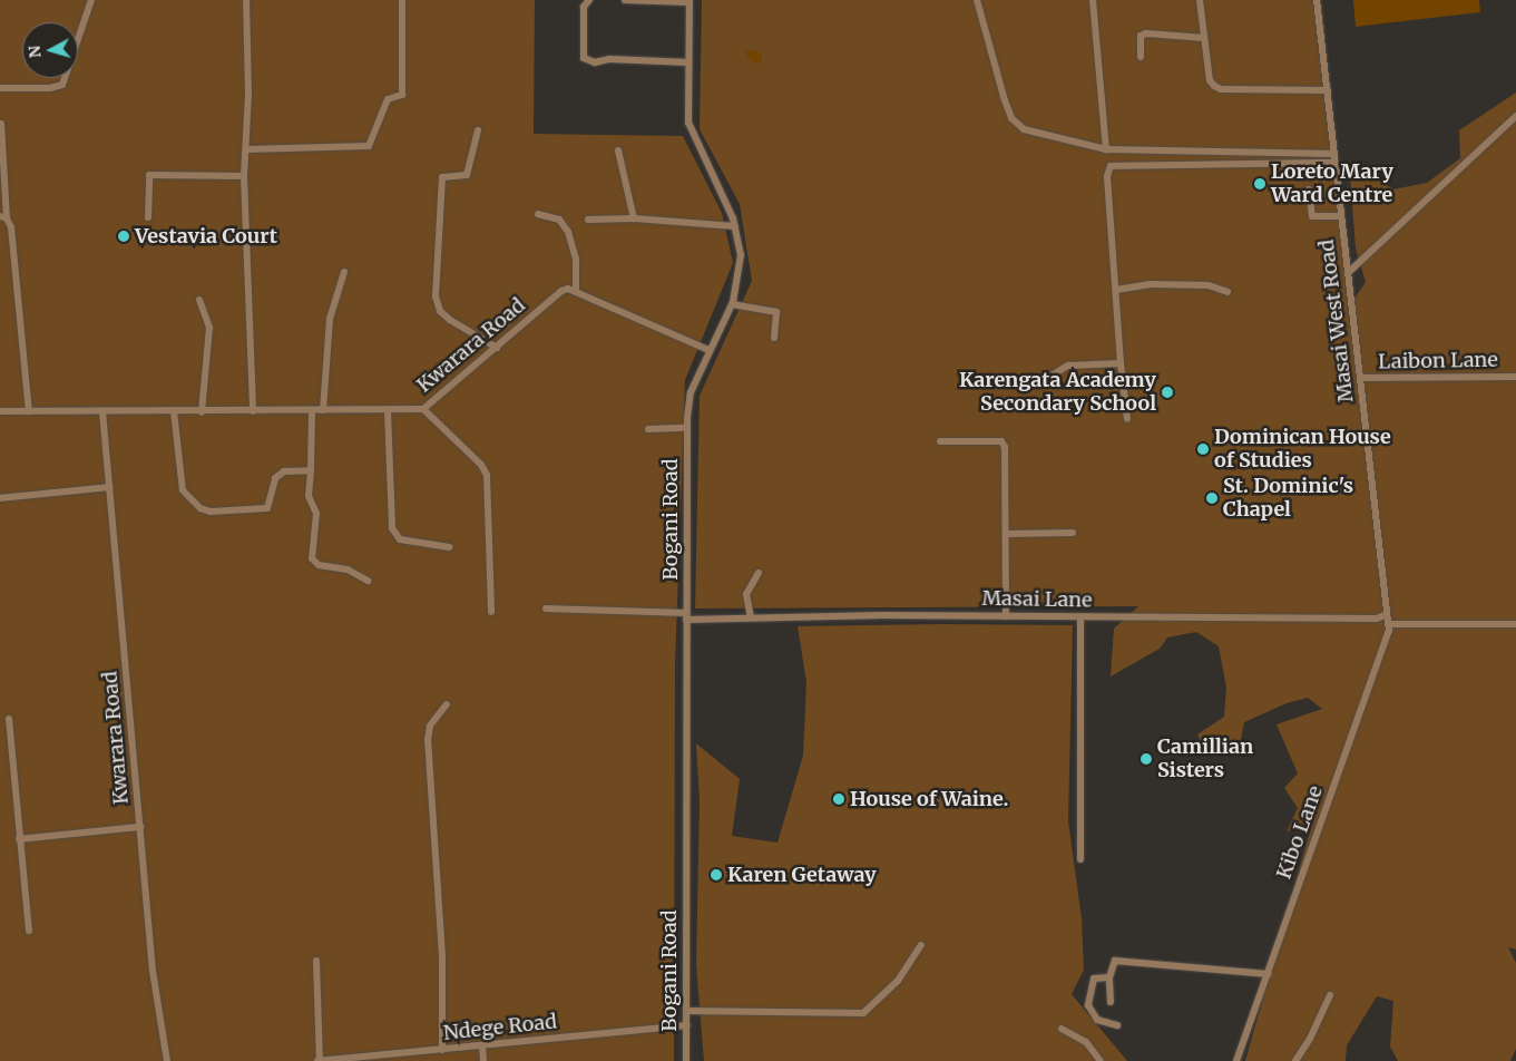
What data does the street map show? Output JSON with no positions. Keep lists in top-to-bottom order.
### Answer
{
  "streets": {
    "street": [
      "Masai West Road",
      "Kwarara Road",
      "Laibon Lane",
      "Bogani Road",
      "Masai Lane",
      "Kibo Lane",
      "Ndege Road"
    ]
  },
  "crossings": [
    ["Masai West Road", "Laibon Lane"],
    ["Masai West Road", "Masai Lane"],
    ["Masai West Road", "Kibo Lane"],
    ["Bogani Road", "Masai Lane"],
    ["Bogani Road", "Ndege Road"],
    ["Masai Lane", "Kibo Lane"]
  ],
  "places": [
    "Loreto Mary Ward Centre",
    "Vestavia Court",
    "Karengata Academy Secondary School",
    "Dominican House of Studies",
    "St. Dominic's Chapel",
    "Camillian Sisters",
    "House of Waine.",
    "Karen Getaway"
  ],
  "north": "left"
}
